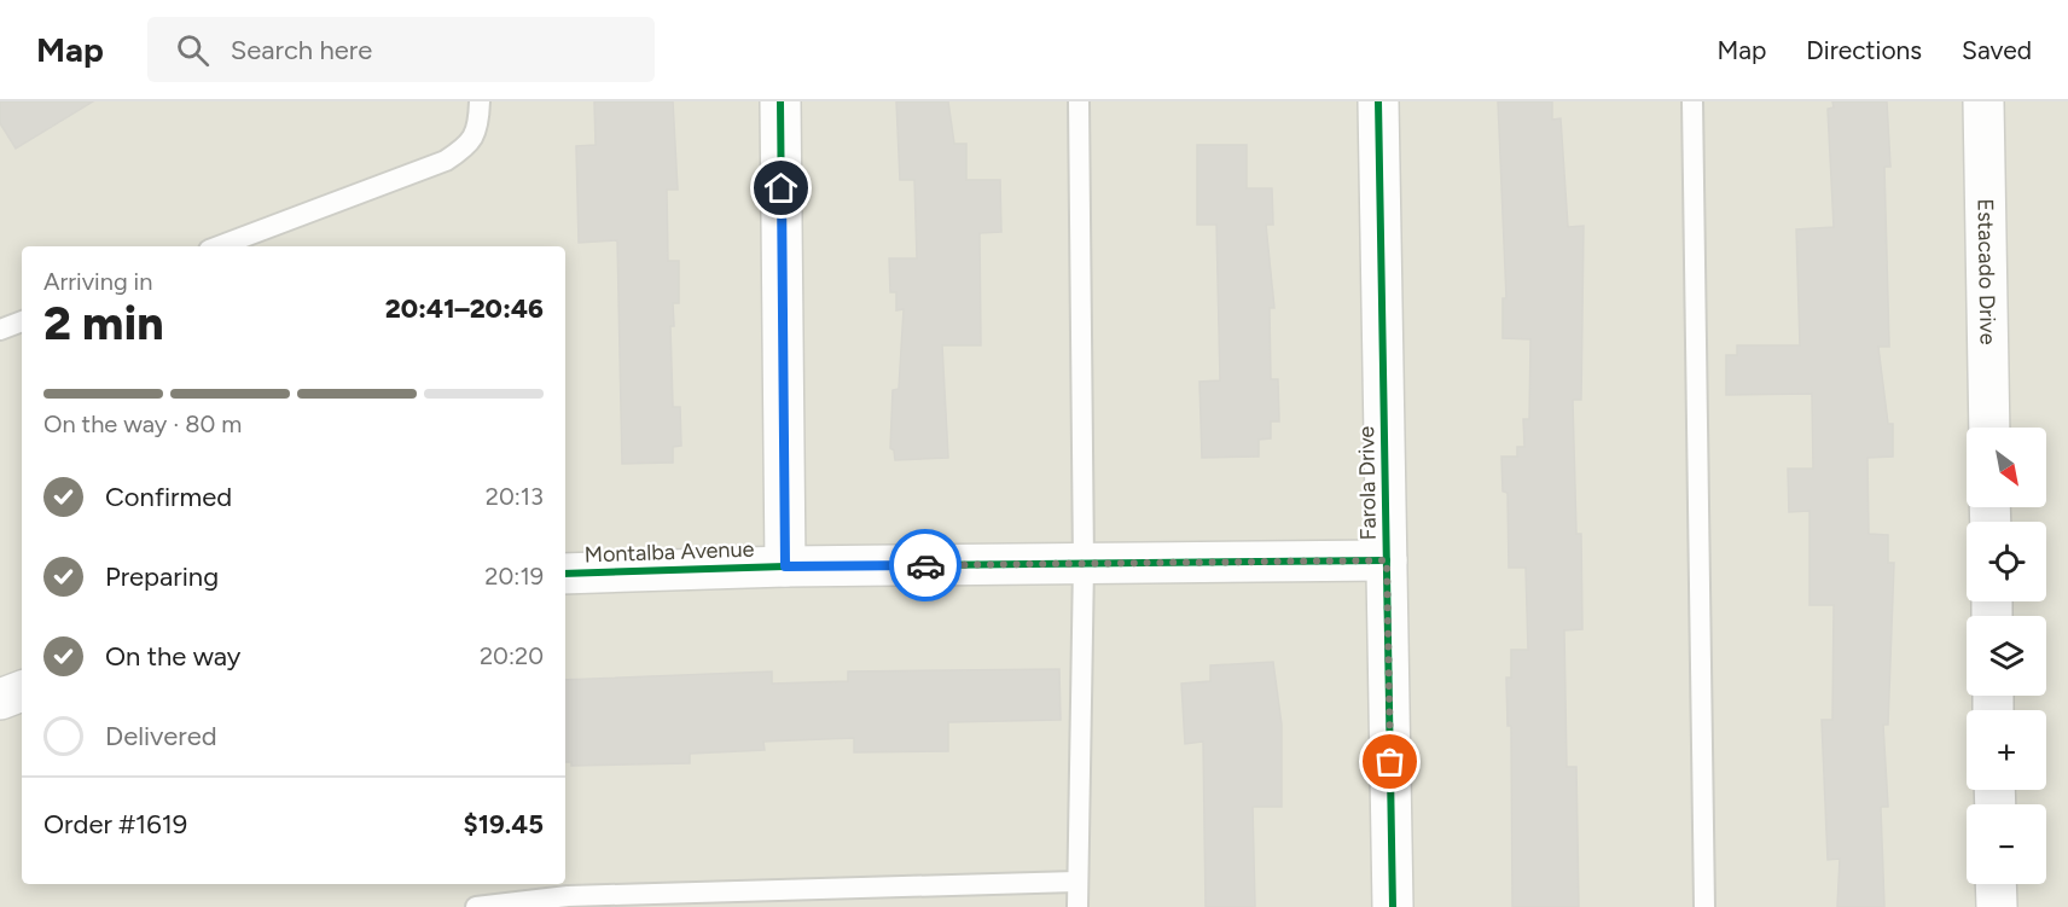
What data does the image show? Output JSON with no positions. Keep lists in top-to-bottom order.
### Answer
{
  "streets": {
    "street": ["Estacado Drive", "Farola Drive", "Montalba Avenue"]
  },
  "crossings": [
    ["Farola Drive", "Montalba Avenue"]
  ],
  "north": "bottom right",
  "page": {
    "header": "Map",
    "search": "Search here",
    "nav": ["Map", "Directions", "Saved"],
    "heading": ["2 min", "Arriving in", "20:41–20:46"],
    "panel": ["Order #1619", "$19.45"],
    "bar": "On the way · 80 m",
    "map_buttons": ["+", "−"],
    "list": [
      ["Confirmed", "20:13"],
      ["Preparing", "20:19"],
      ["On the way", "20:20"],
      "Delivered"
    ]
  }
}
